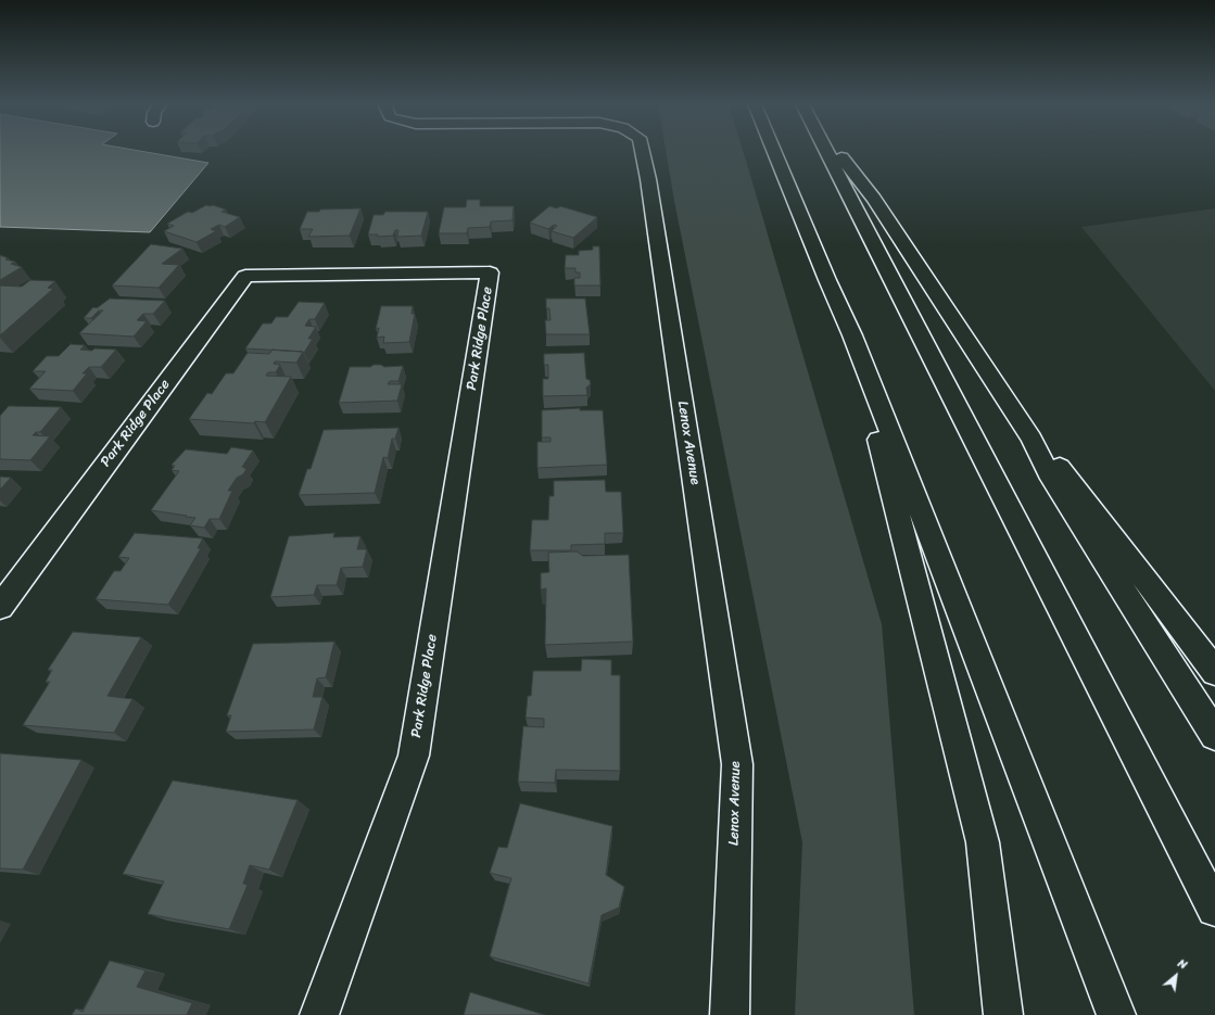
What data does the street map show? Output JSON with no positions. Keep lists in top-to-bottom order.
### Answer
{
  "streets": {
    "main road": ["Park Ridge Place", "Lenox Avenue"]
  },
  "north": "top right"
}
